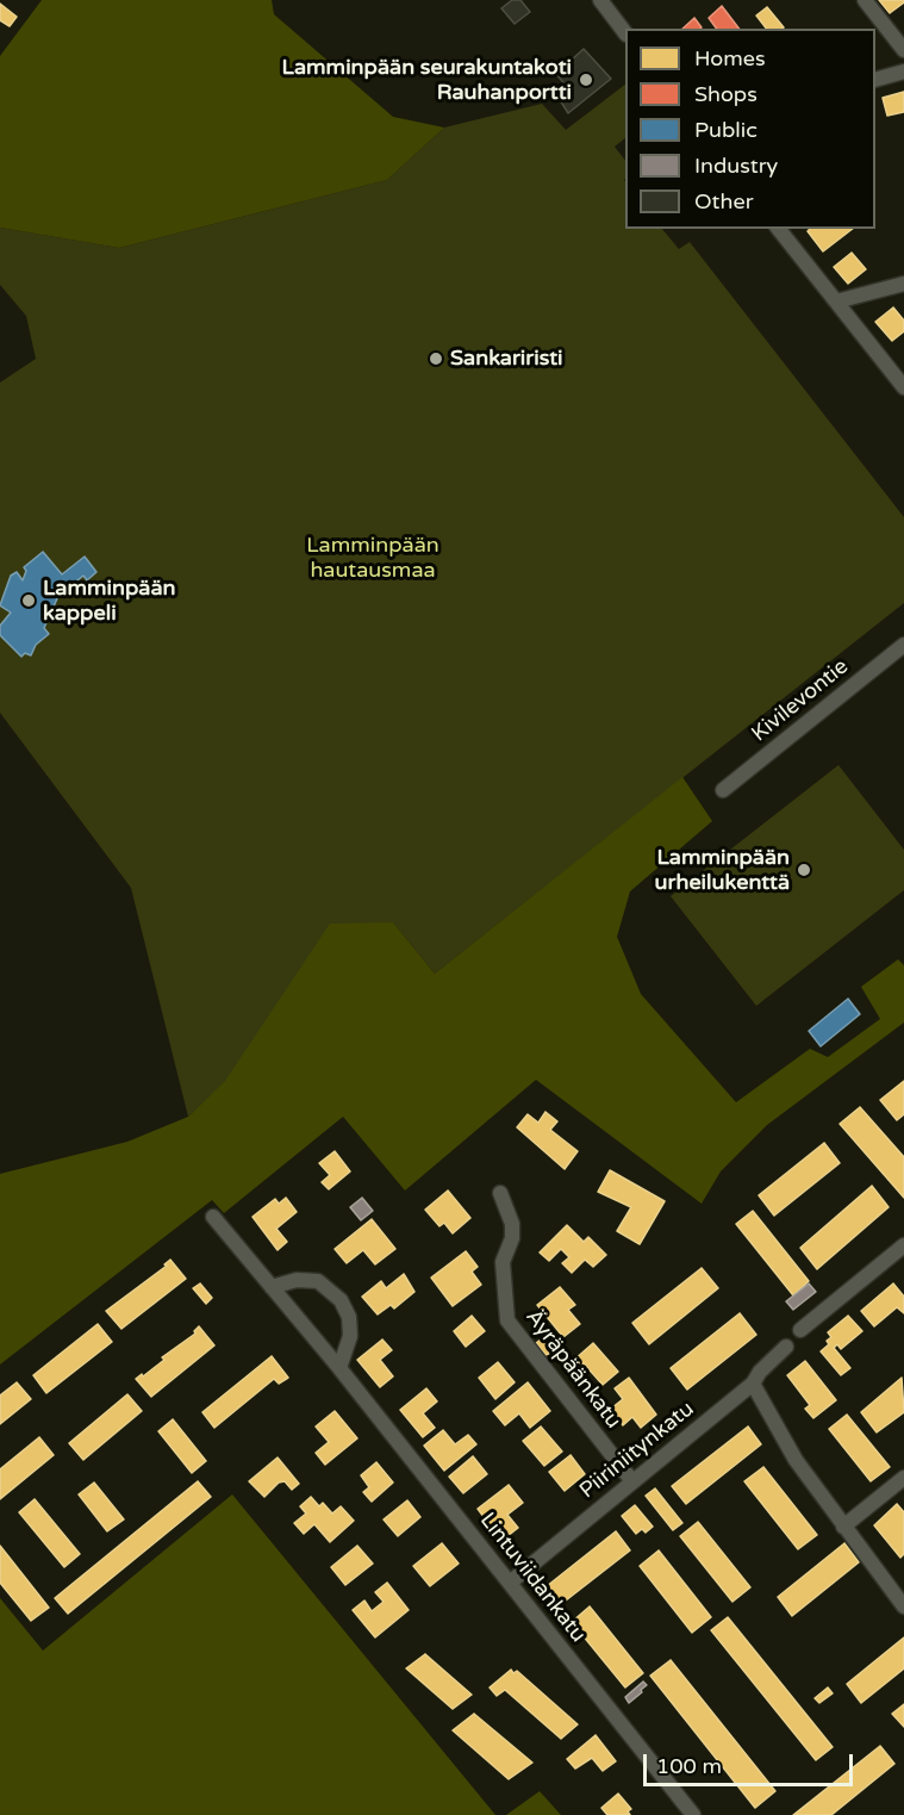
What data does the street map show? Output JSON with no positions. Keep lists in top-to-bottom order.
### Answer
{
  "streets": {
    "street": [
      "Kivilevontie",
      "Äyräpäänkatu",
      "Piiriniitynkatu",
      "Lintuviidankatu"
    ]
  },
  "crossings": [
    ["Äyräpäänkatu", "Piiriniitynkatu"],
    ["Piiriniitynkatu", "Lintuviidankatu"]
  ],
  "parks": ["Lamminpään hautausmaa"],
  "places": [
    "Lamminpään seurakuntakoti Rauhanportti",
    "Sankariristi",
    "Lamminpään kappeli",
    "Lamminpään urheilukenttä"
  ],
  "legend": [
    "Homes",
    "Shops",
    "Public",
    "Industry",
    "Other"
  ],
  "scale_bar": "100 m"
}
